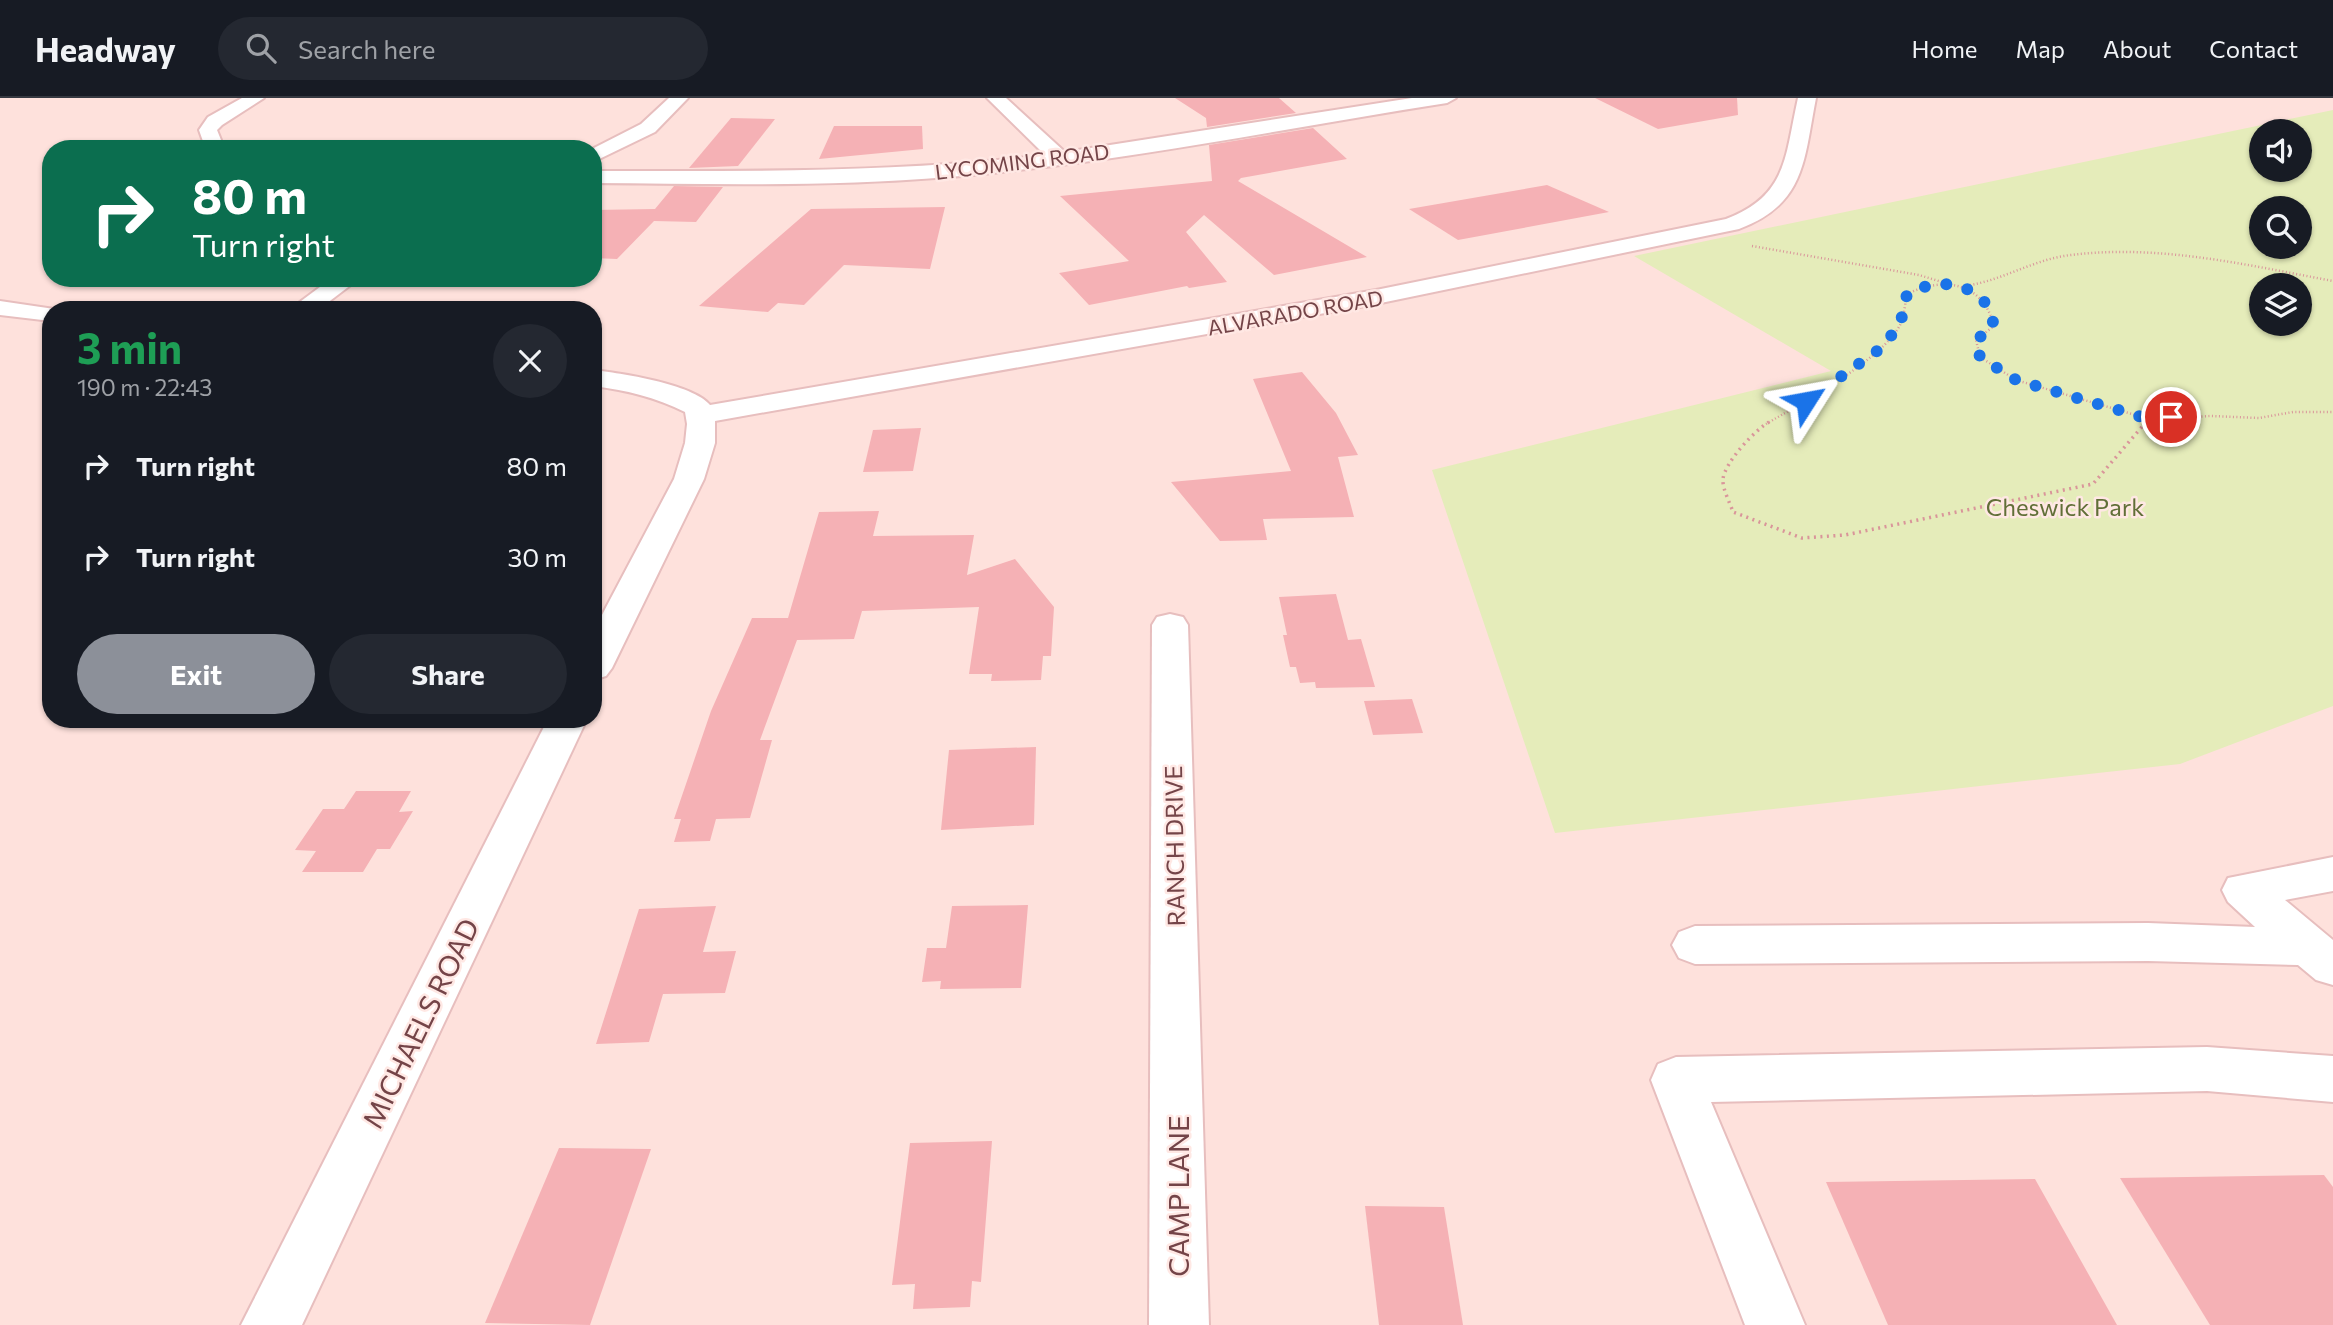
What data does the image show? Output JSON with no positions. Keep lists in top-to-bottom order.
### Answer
{
  "streets": {
    "street": [
      "LYCOMING ROAD",
      "ALVARADO ROAD",
      "RANCH DRIVE",
      "MICHAELS ROAD",
      "CAMP LANE"
    ]
  },
  "crossings": [
    ["RANCH DRIVE", "CAMP LANE"]
  ],
  "parks": ["Cheswick Park"],
  "page": {
    "header": "Headway",
    "search": "Search here",
    "nav": [
      "Home",
      "Map",
      "About",
      "Contact"
    ],
    "turn": ["80 m", "Turn right"],
    "heading": ["3 min", "190 m · 22:43"],
    "list": [
      {
        "name": "Turn right",
        "value": "80 m"
      },
      {
        "name": "Turn right",
        "value": "30 m"
      }
    ],
    "buttons": ["Exit", "Share"]
  }
}
